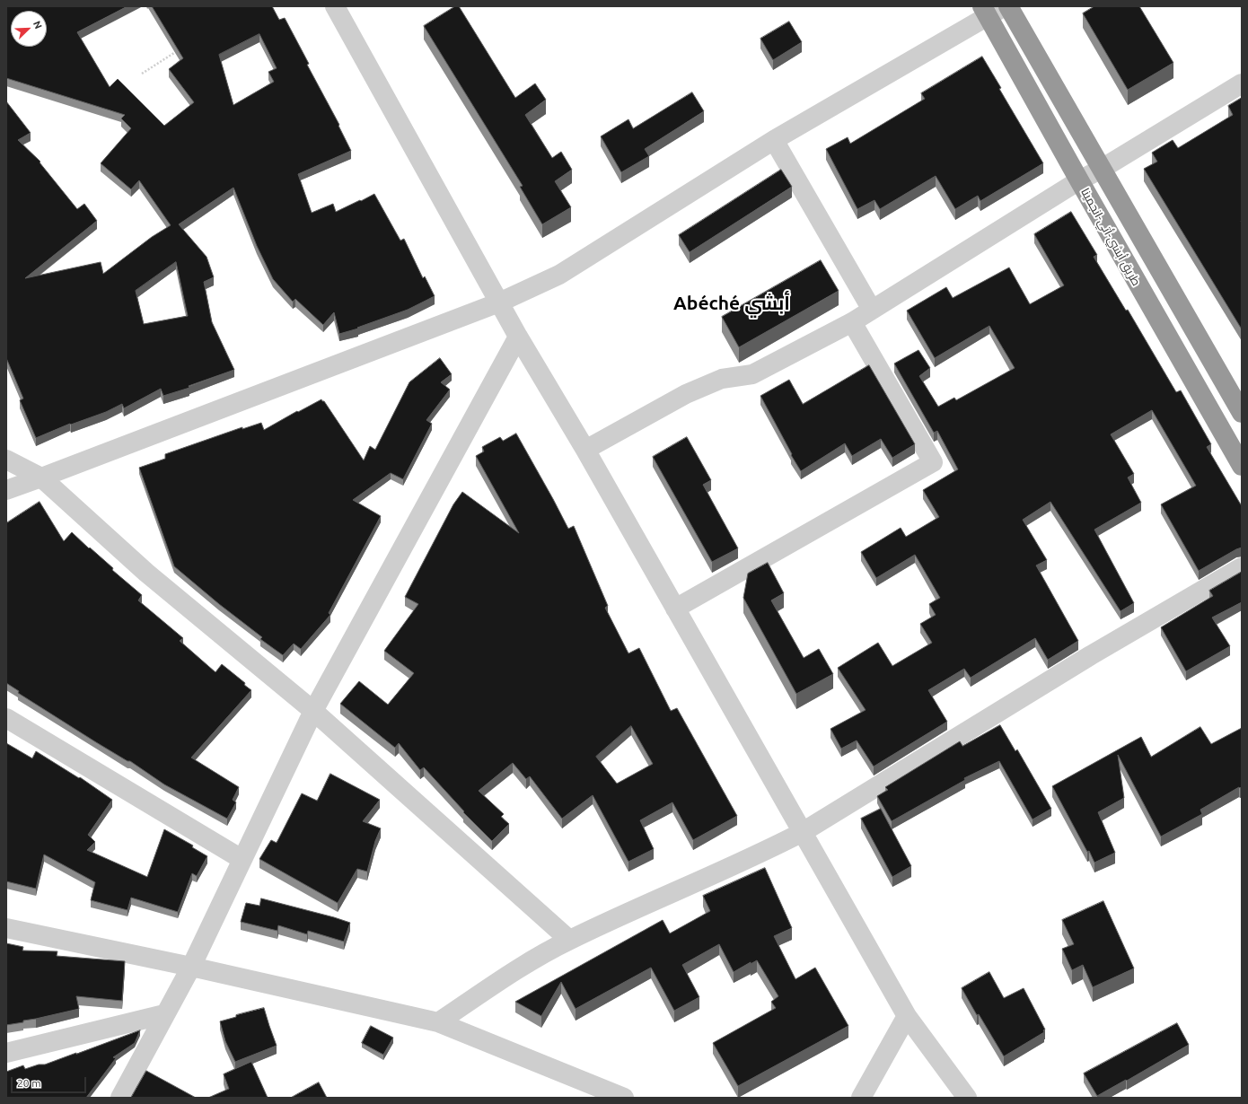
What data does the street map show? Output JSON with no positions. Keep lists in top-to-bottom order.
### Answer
{
  "streets": {
    "highway": ["طريق أبشي-أتي-انجمينا"]
  },
  "districts": ["Abéché أبشي"],
  "scale_bar": "20 m",
  "north": "top right"
}
